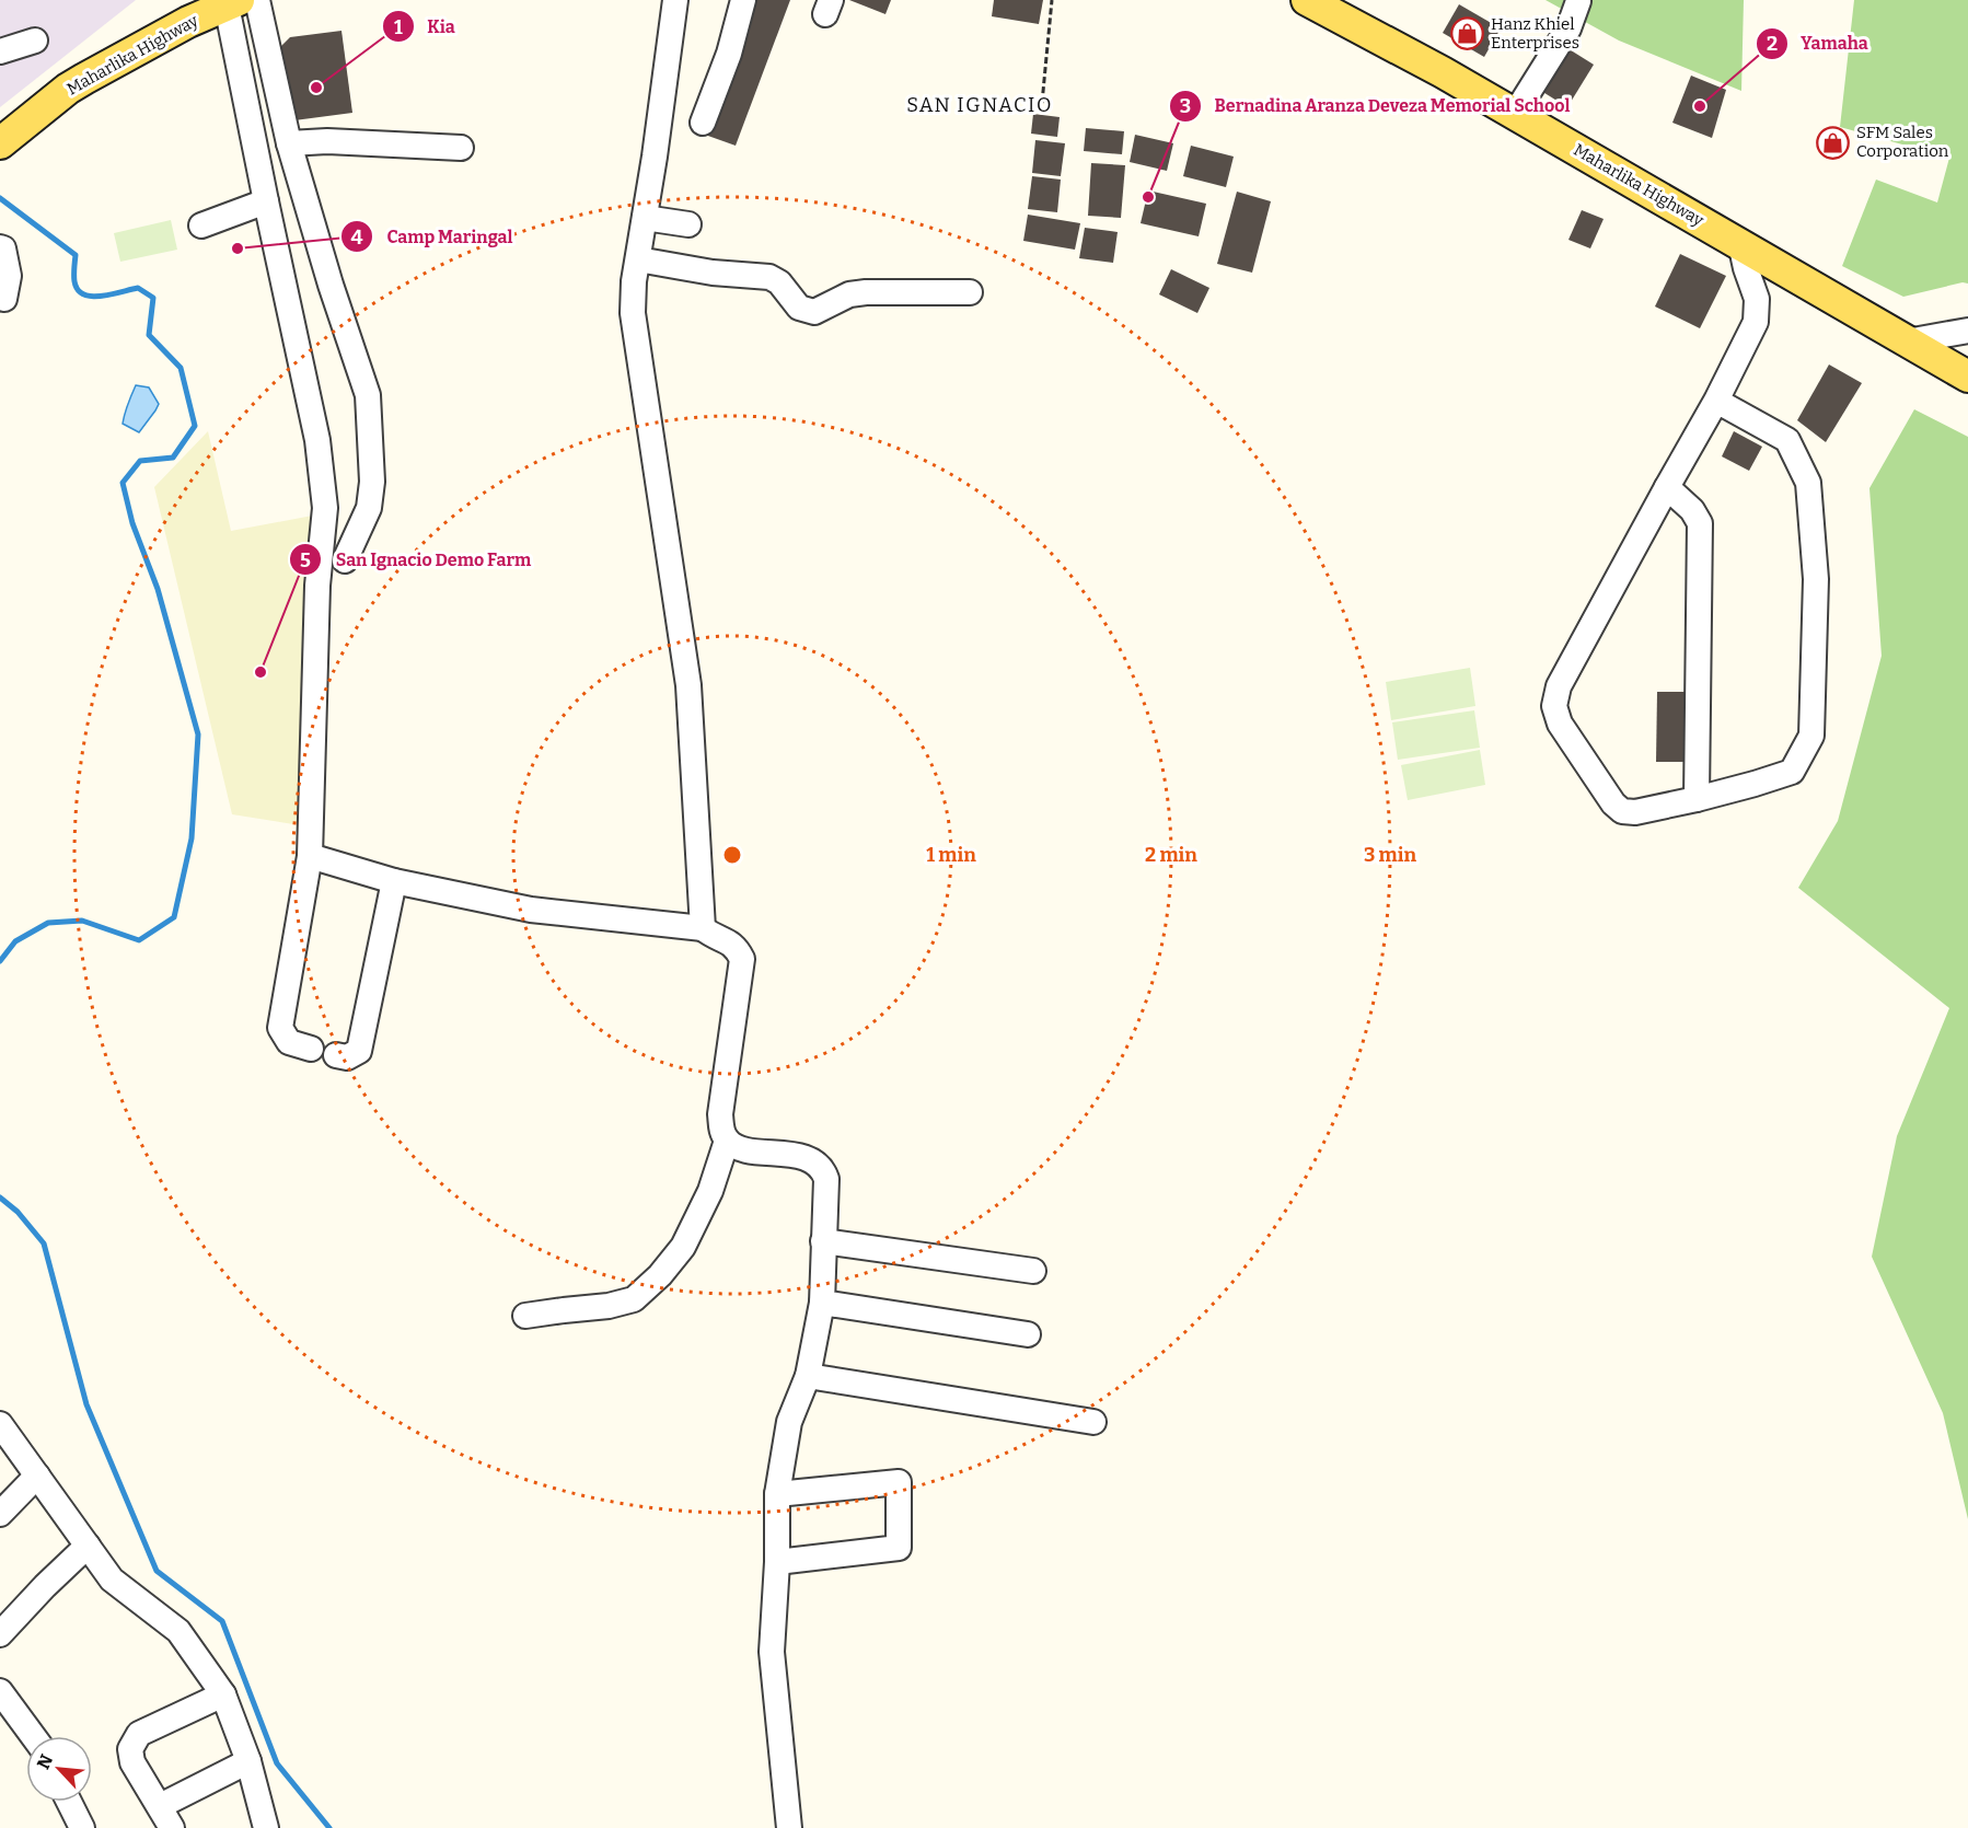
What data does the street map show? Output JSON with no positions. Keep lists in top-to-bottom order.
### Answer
{
  "streets": {
    "main road": ["Maharlika Highway"]
  },
  "districts": ["SAN IGNACIO"],
  "places": {
    "shop": ["Hanz Khiel Enterprises", "SFM Sales Corporation"],
    "other": [
      "Kia",
      "Yamaha",
      "Bernadina Aranza Deveza Memorial School",
      "Camp Maringal",
      "San Ignacio Demo Farm"
    ]
  },
  "north": "top left",
  "rings": ["1 min", "2 min", "3 min"]
}
